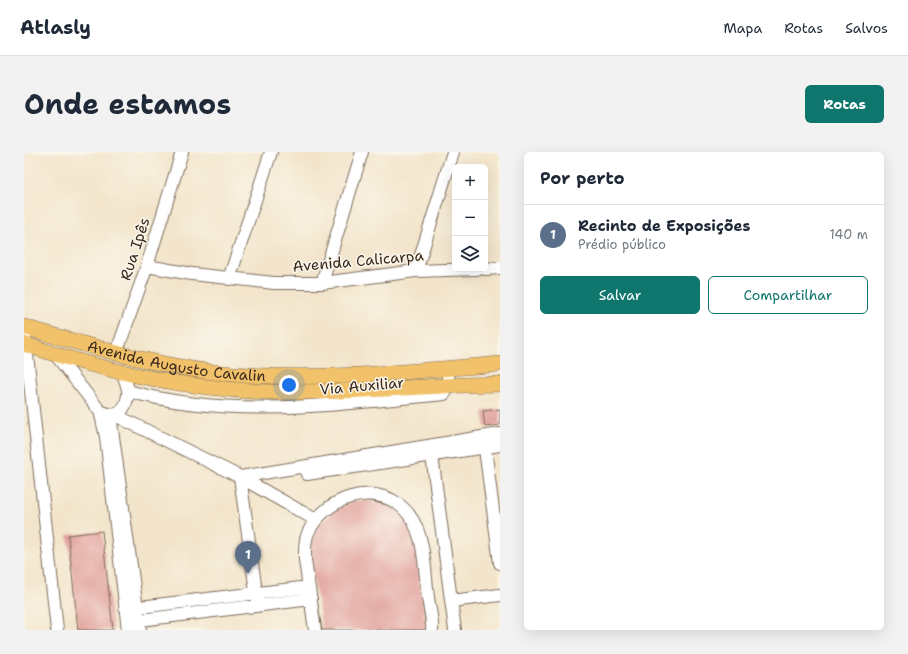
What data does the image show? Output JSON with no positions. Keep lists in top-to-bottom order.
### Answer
{
  "streets": {
    "main road": ["Avenida Augusto Cavalin"],
    "street": ["Rua Ipês", "Avenida Calicarpa", "Via Auxiliar"]
  },
  "crossings": [
    ["Rua Ipês", "Avenida Calicarpa"],
    ["Rua Ipês", "Avenida Augusto Cavalin"],
    ["Avenida Augusto Cavalin", "Via Auxiliar"]
  ],
  "page": {
    "header": "Atlasly",
    "nav": ["Mapa", "Rotas", "Salvos"],
    "title": "Onde estamos",
    "buttons": [
      "Rotas",
      ["Salvar", "Compartilhar"]
    ],
    "heading": "Por perto",
    "map_buttons": ["+", "−"],
    "list": [
      {
        "mark": "1",
        "name": "Recinto de Exposições",
        "note": "Prédio público",
        "value": "140 m"
      }
    ],
    "pins": "1"
  }
}
